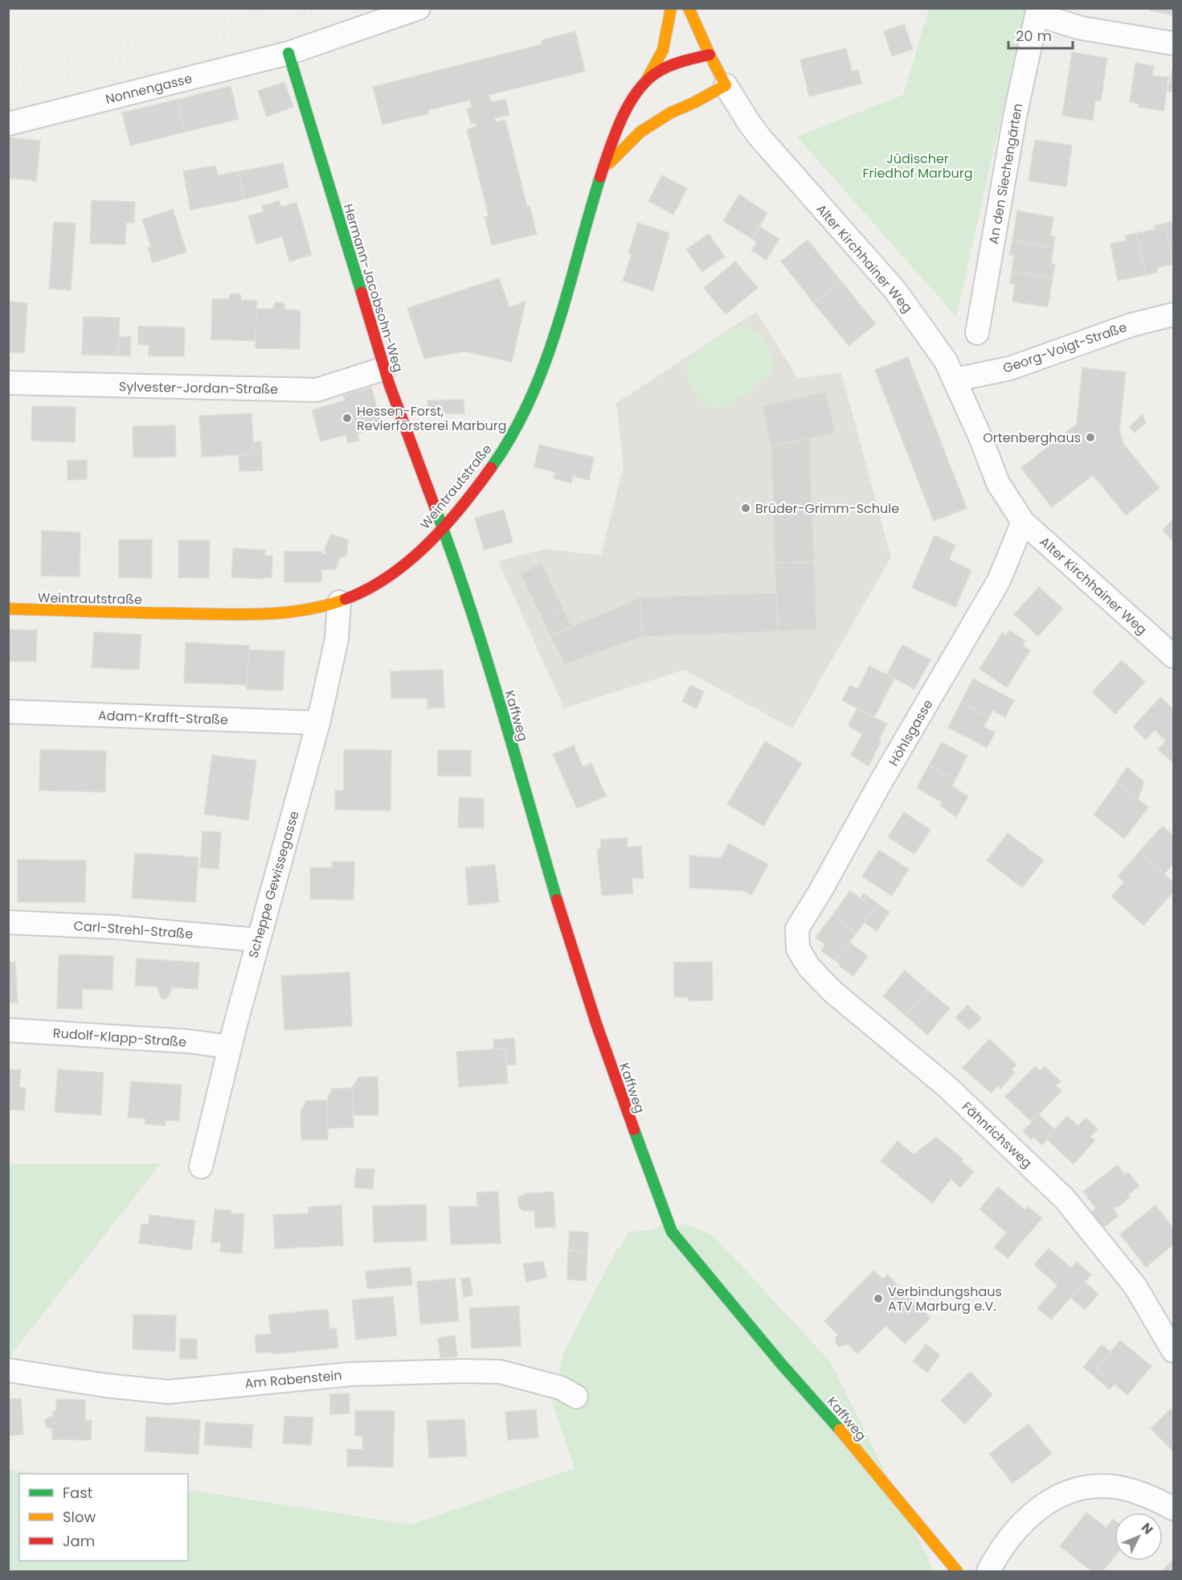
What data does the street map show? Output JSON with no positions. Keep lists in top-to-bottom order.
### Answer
{
  "streets": {
    "street": [
      "Nonnengasse",
      "An den Siechengärten",
      "Alter Kirchhainer Weg",
      "Hermann-Jacobsohn-Weg",
      "Georg-Voigt-Straße",
      "Sylvester-Jordan-Straße",
      "Weintrautstraße",
      "Kaffweg",
      "Adam-Krafft-Straße",
      "Höhlsgasse",
      "Scheppe Gewissegasse",
      "Carl-Strehl-Straße",
      "Rudolf-Klapp-Straße",
      "Fähnrichsweg",
      "Am Rabenstein"
    ]
  },
  "crossings": [
    ["Nonnengasse", "Hermann-Jacobsohn-Weg"],
    ["Alter Kirchhainer Weg", "Georg-Voigt-Straße"],
    ["Alter Kirchhainer Weg", "Weintrautstraße"],
    ["Alter Kirchhainer Weg", "Höhlsgasse"],
    ["Hermann-Jacobsohn-Weg", "Sylvester-Jordan-Straße"],
    ["Hermann-Jacobsohn-Weg", "Weintrautstraße"],
    ["Hermann-Jacobsohn-Weg", "Kaffweg"],
    ["Weintrautstraße", "Kaffweg"],
    ["Weintrautstraße", "Scheppe Gewissegasse"],
    ["Adam-Krafft-Straße", "Scheppe Gewissegasse"],
    ["Höhlsgasse", "Fähnrichsweg"],
    ["Scheppe Gewissegasse", "Carl-Strehl-Straße"],
    ["Scheppe Gewissegasse", "Rudolf-Klapp-Straße"]
  ],
  "parks": ["Jüdischer Friedhof Marburg"],
  "places": [
    "Hessen-Forst, Revierförsterei Marburg",
    "Ortenberghaus",
    "Brüder-Grimm-Schule",
    "Verbindungshaus ATV Marburg e.V."
  ],
  "legend": ["Fast", "Slow", "Jam"],
  "scale_bar": "20 m",
  "north": "top right"
}
